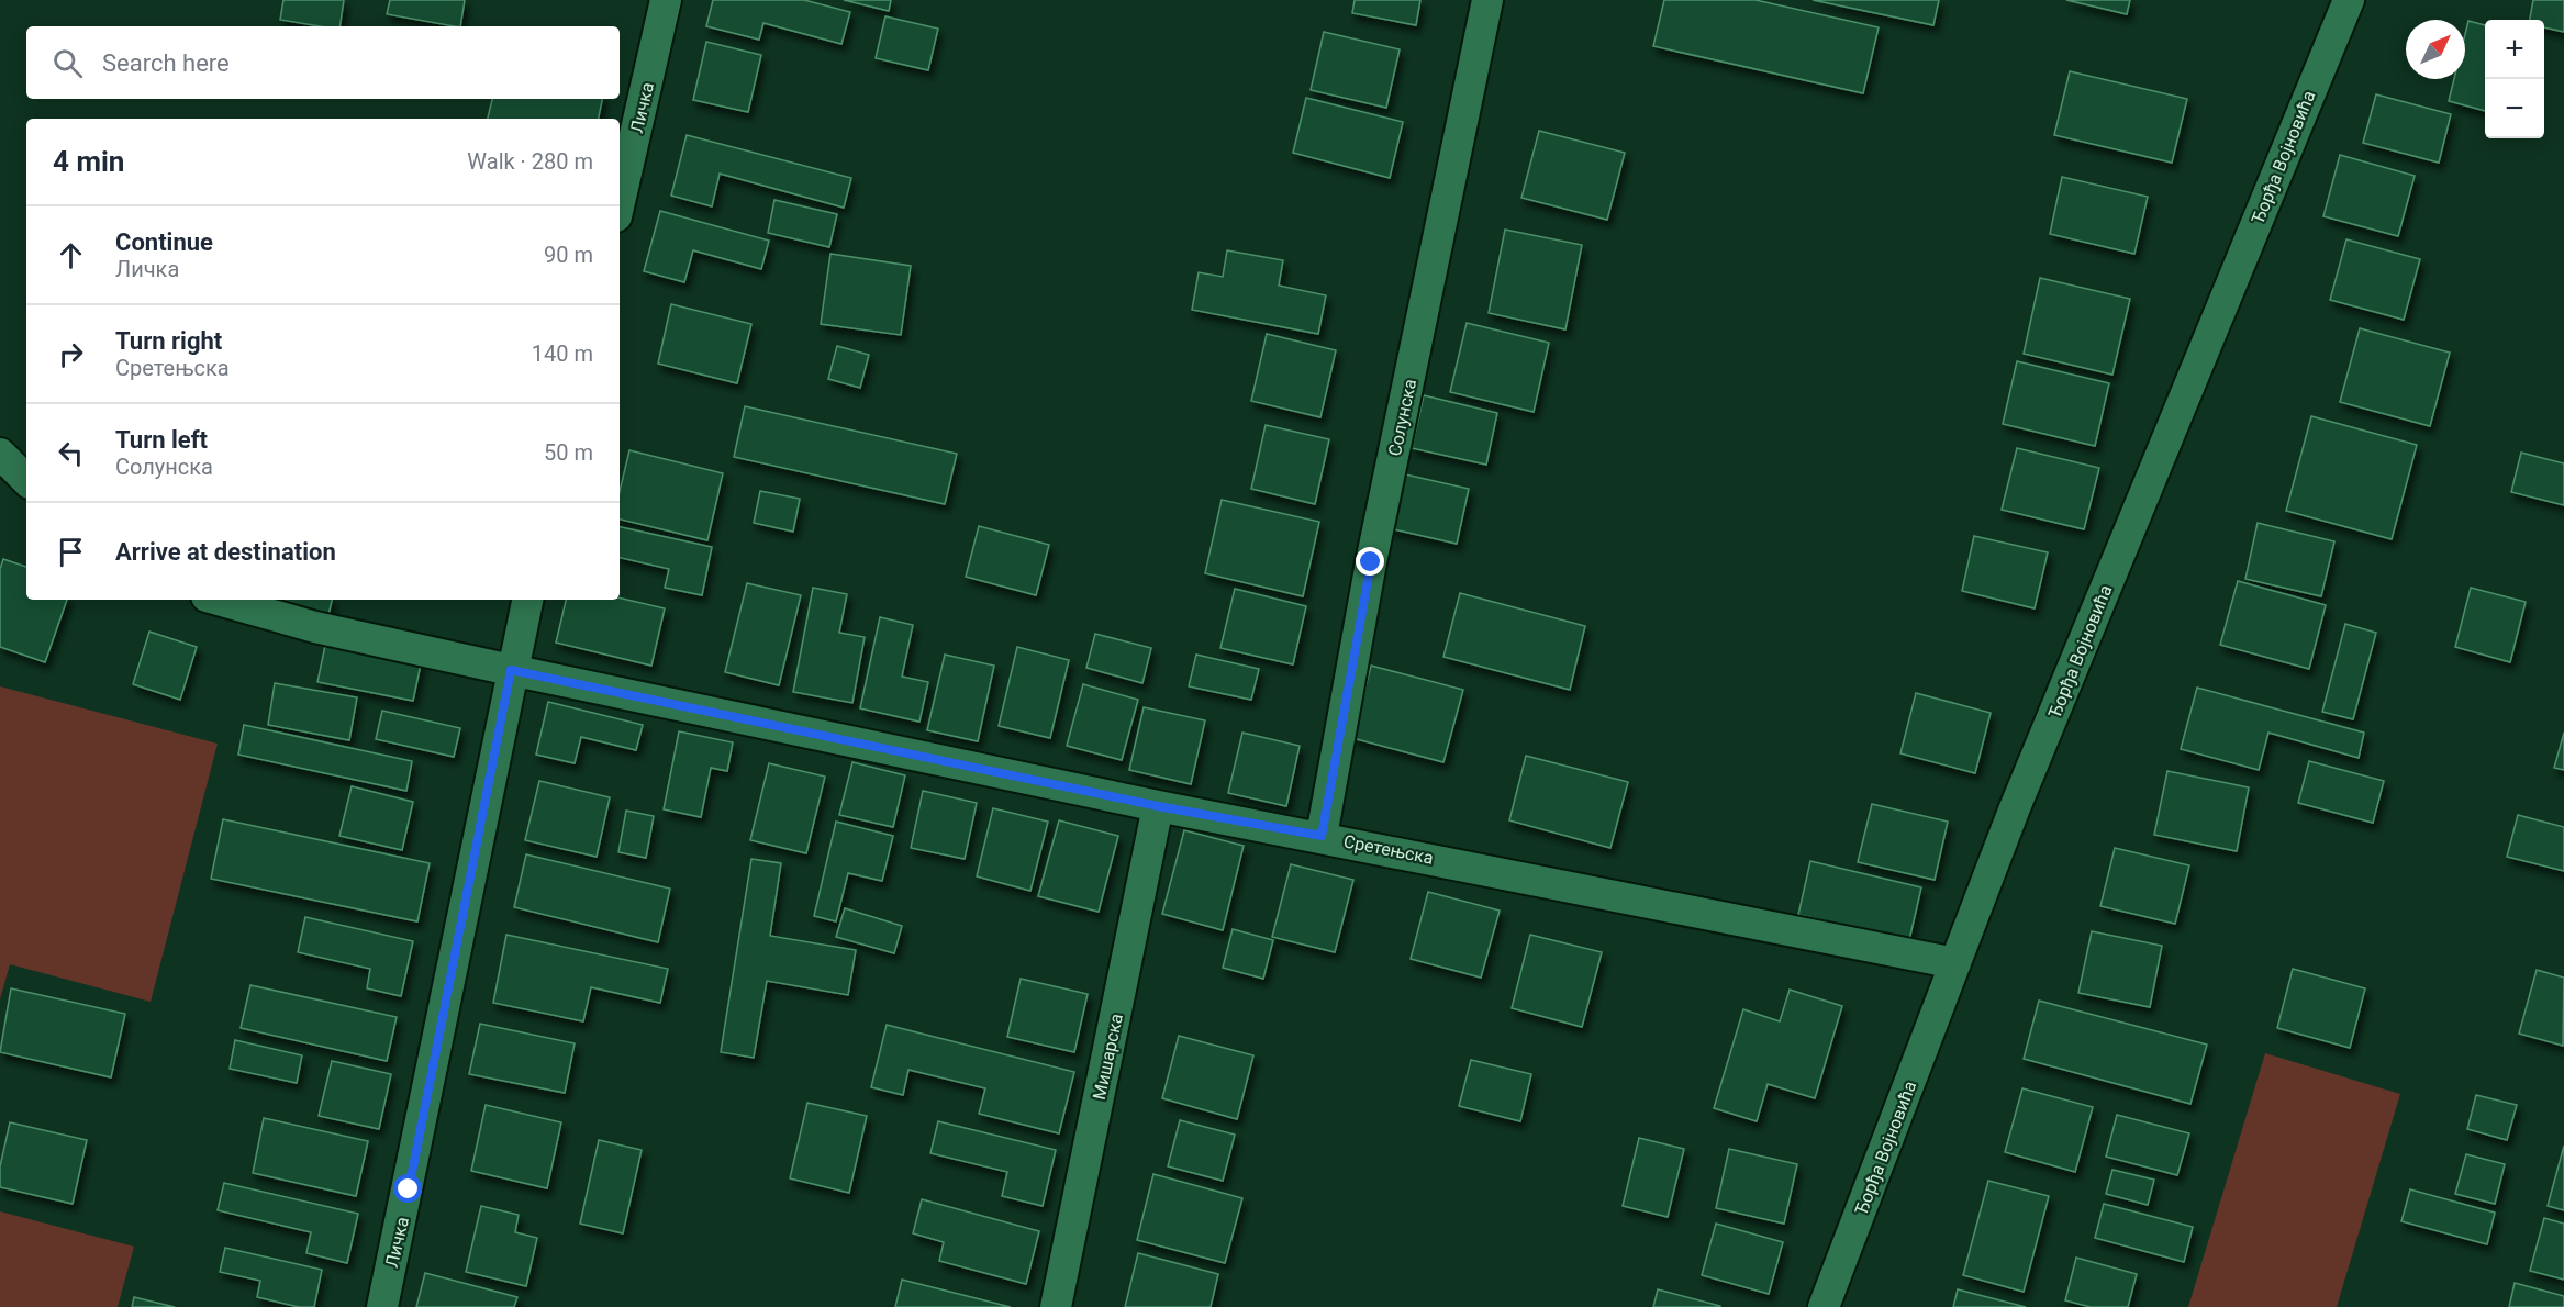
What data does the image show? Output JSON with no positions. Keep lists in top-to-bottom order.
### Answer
{
  "streets": {
    "street": [
      "Личка",
      "Ђорђа Војновића",
      "Солунска",
      "Сретењска",
      "Мишарска"
    ]
  },
  "crossings": [
    ["Личка", "Сретењска"],
    ["Ђорђа Војновића", "Сретењска"],
    ["Солунска", "Сретењска"],
    ["Сретењска", "Мишарска"]
  ],
  "north": "top right",
  "page": {
    "map_buttons": ["+", "−"],
    "search": "Search here",
    "heading": ["4 min", "Walk · 280 m"],
    "list": [
      ["Continue", "Личка", "90 m"],
      ["Turn right", "Сретењска", "140 m"],
      ["Turn left", "Солунска", "50 m"],
      "Arrive at destination"
    ]
  }
}
